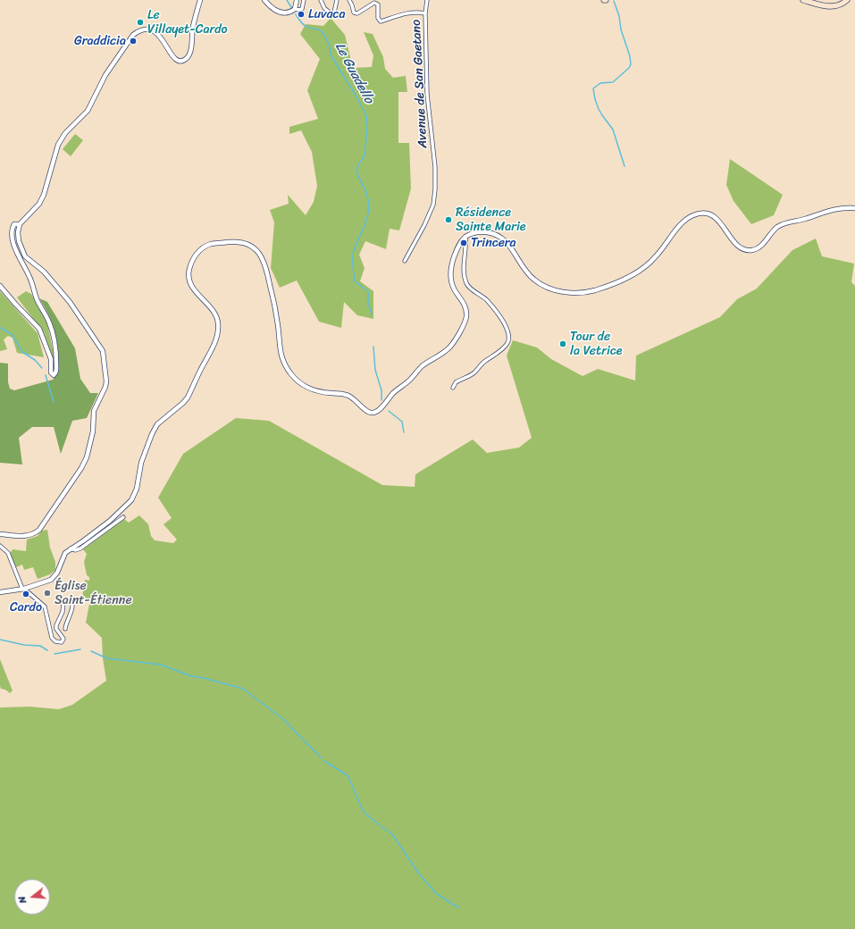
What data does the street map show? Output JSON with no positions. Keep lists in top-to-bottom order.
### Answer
{
  "streets": {
    "street": ["Avenue de San Gaetano"]
  },
  "water": ["Le Guadello"],
  "places": [
    "Luvaca",
    "Le Villayet-Cardo",
    "Graddicia",
    "Résidence Sainte Marie",
    "Trincera",
    "Tour de la Vetrice",
    "Église Saint-Étienne",
    "Cardo"
  ],
  "north": "left"
}
